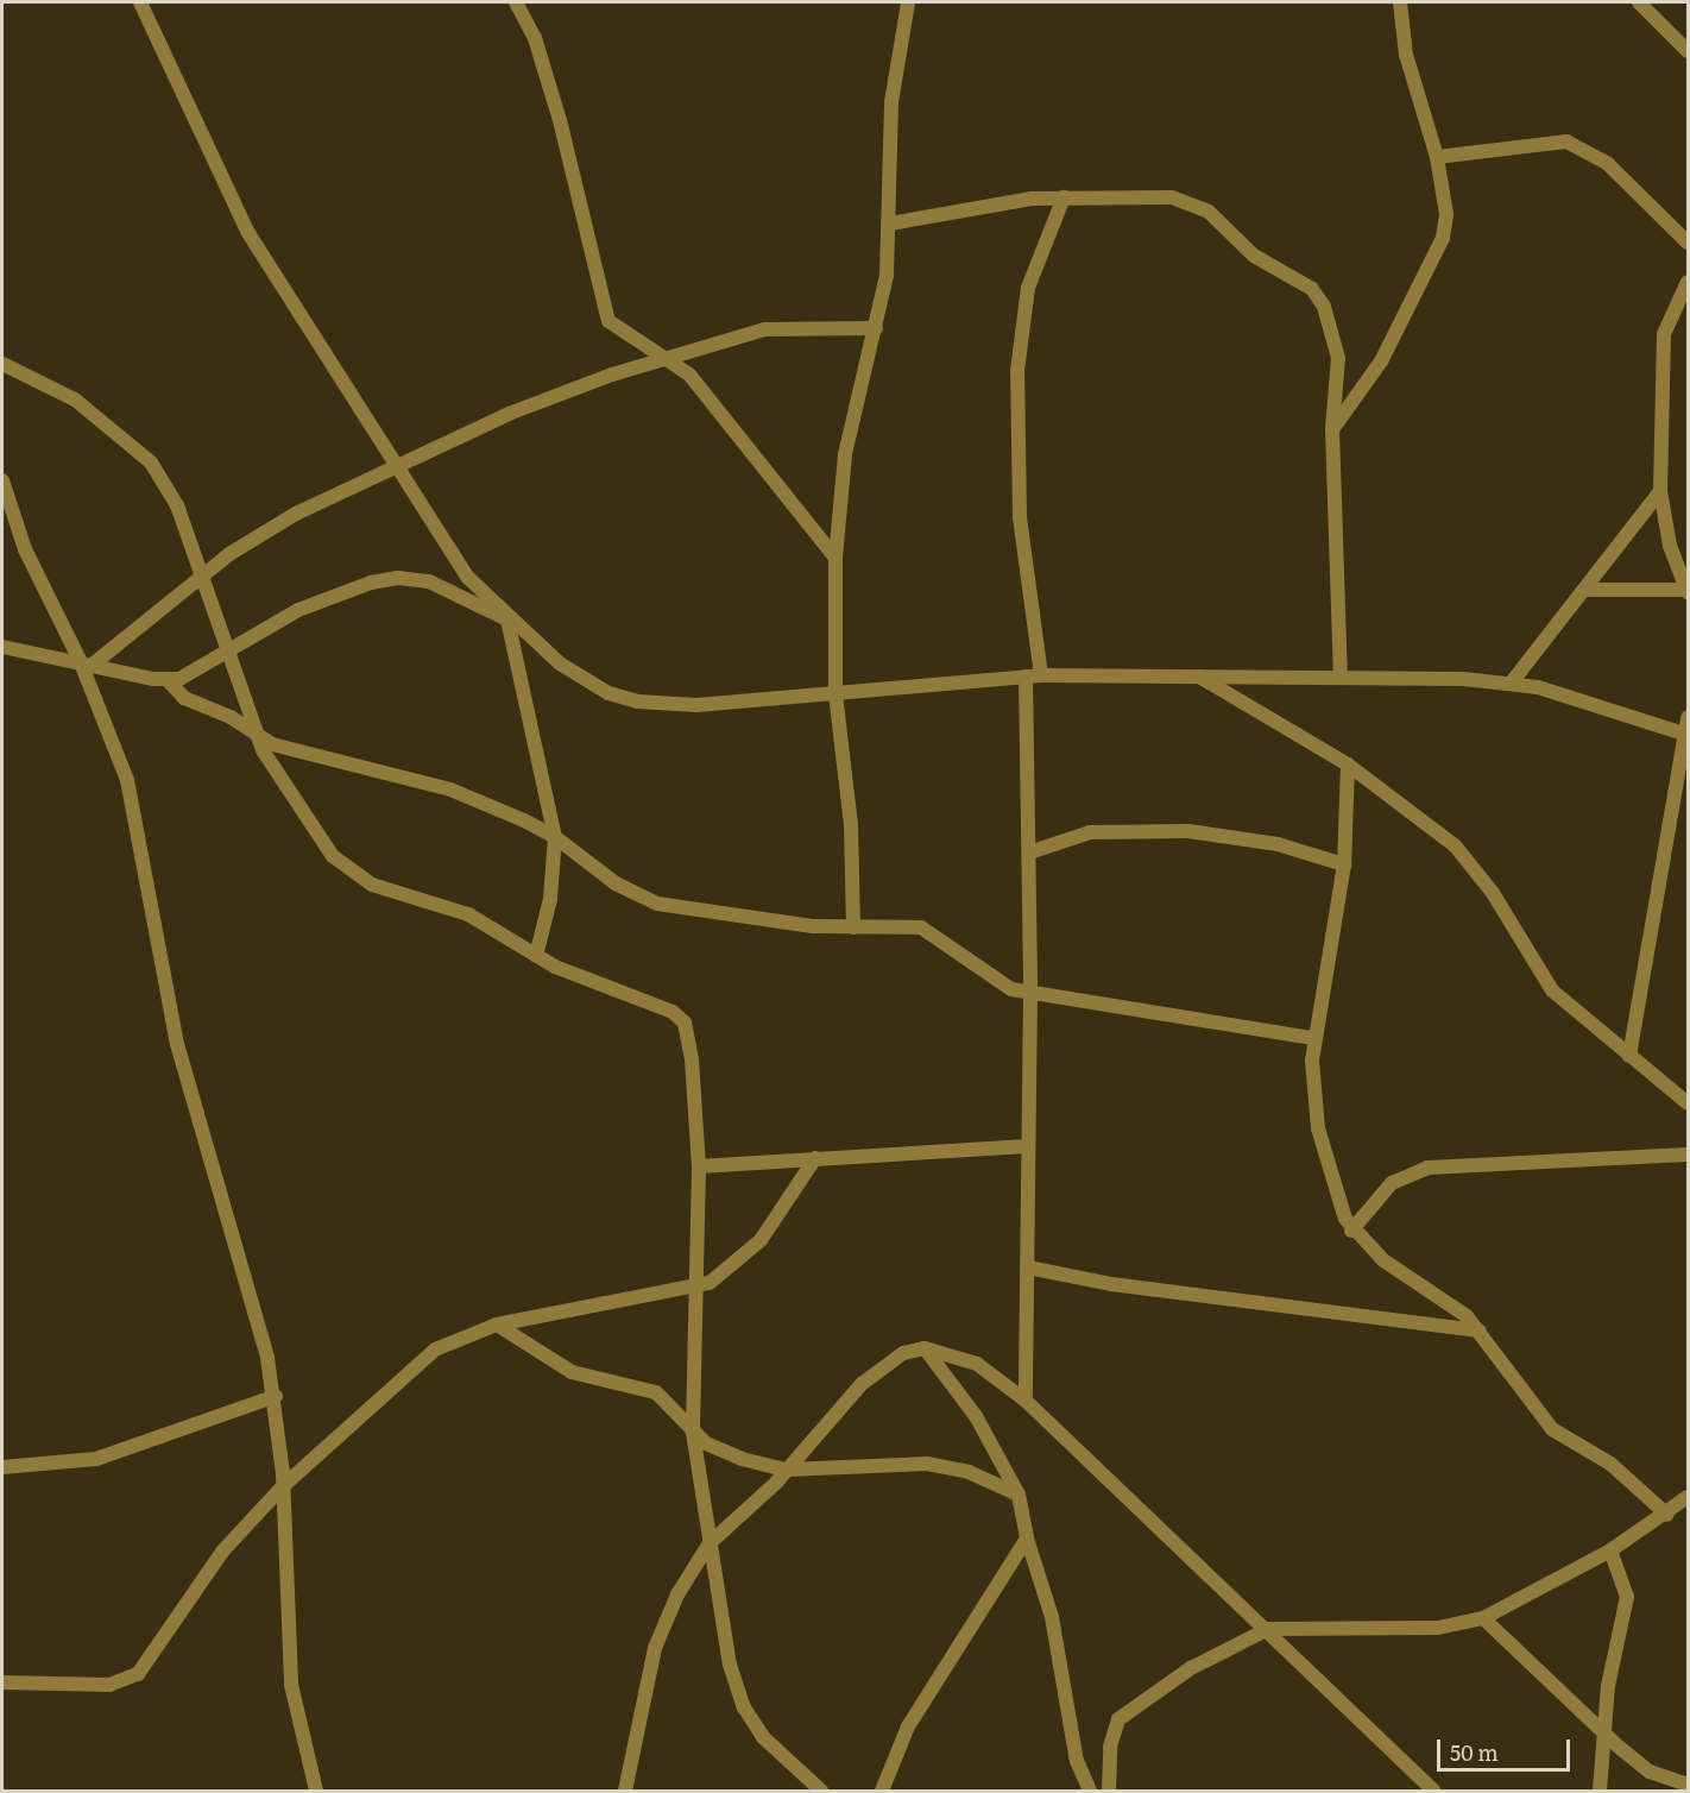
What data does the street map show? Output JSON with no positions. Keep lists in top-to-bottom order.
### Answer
{
  "scale_bar": "50 m"
}
